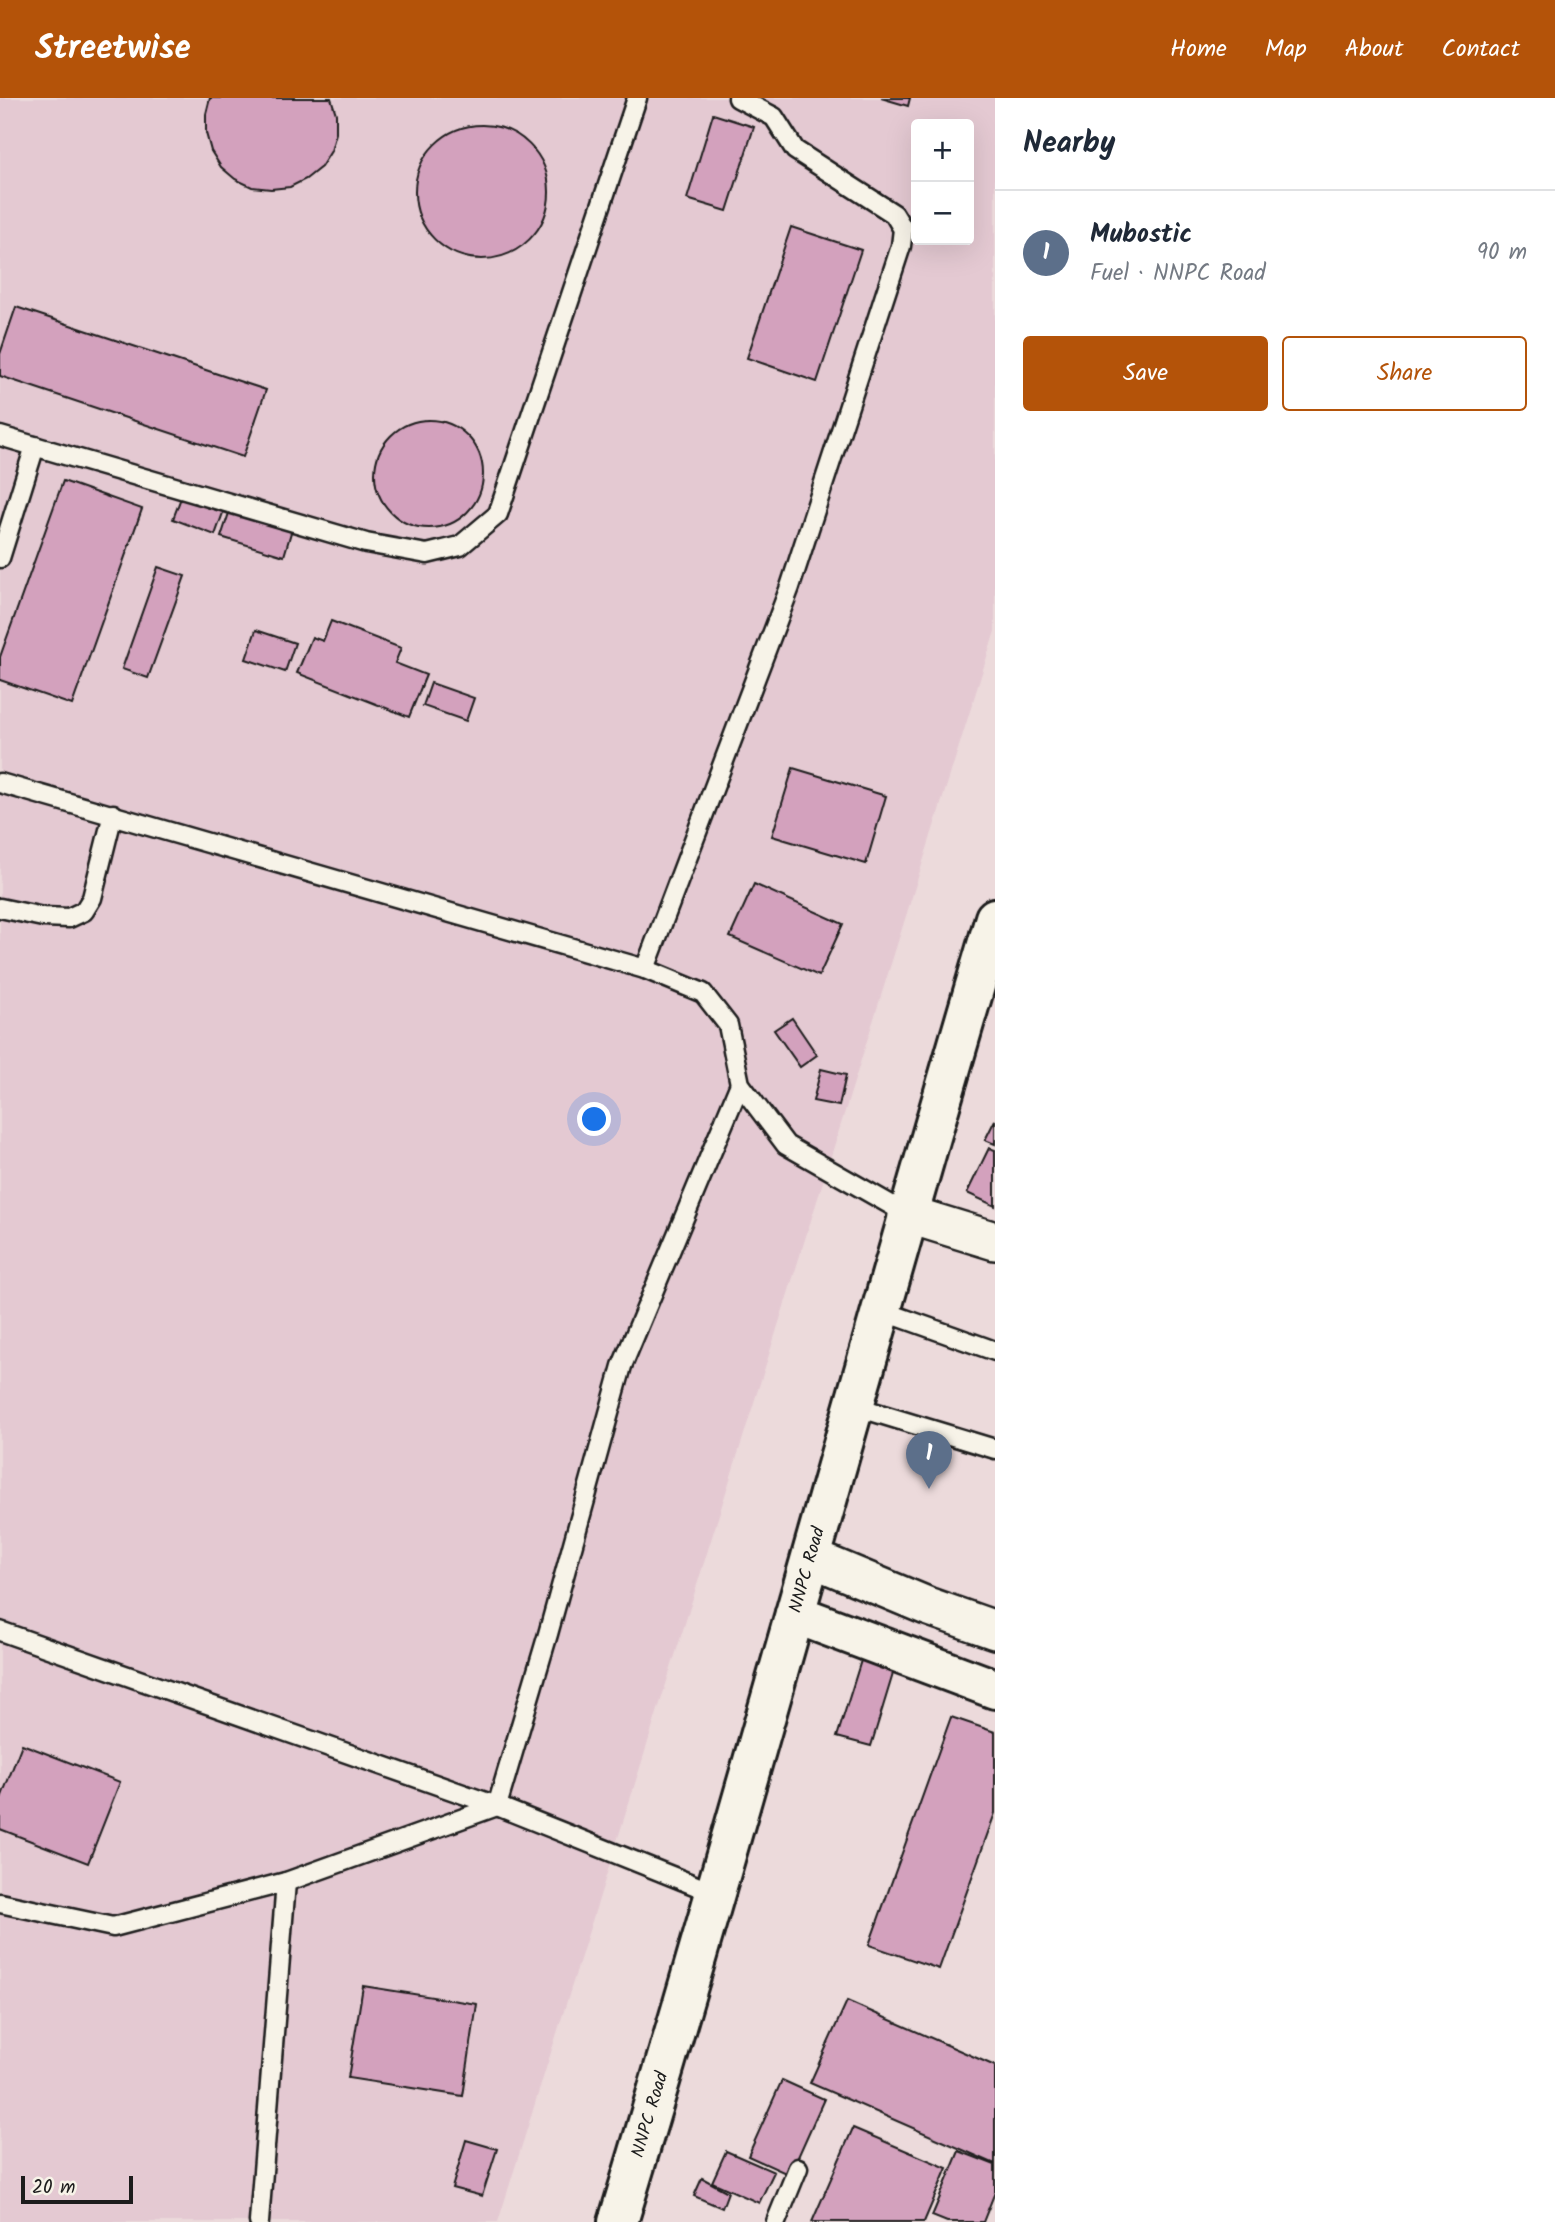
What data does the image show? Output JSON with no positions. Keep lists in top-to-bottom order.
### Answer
{
  "streets": {
    "street": ["NNPC Road"]
  },
  "scale_bar": "20 m",
  "page": {
    "header": "Streetwise",
    "nav": [
      "Home",
      "Map",
      "About",
      "Contact"
    ],
    "heading": "Nearby",
    "map_buttons": ["+", "−"],
    "list": [
      {
        "mark": "1",
        "name": "Mubostic",
        "note": "Fuel · NNPC Road",
        "value": "90 m"
      }
    ],
    "buttons": ["Save", "Share"],
    "pins": "1",
    "scale": "20 m"
  }
}
